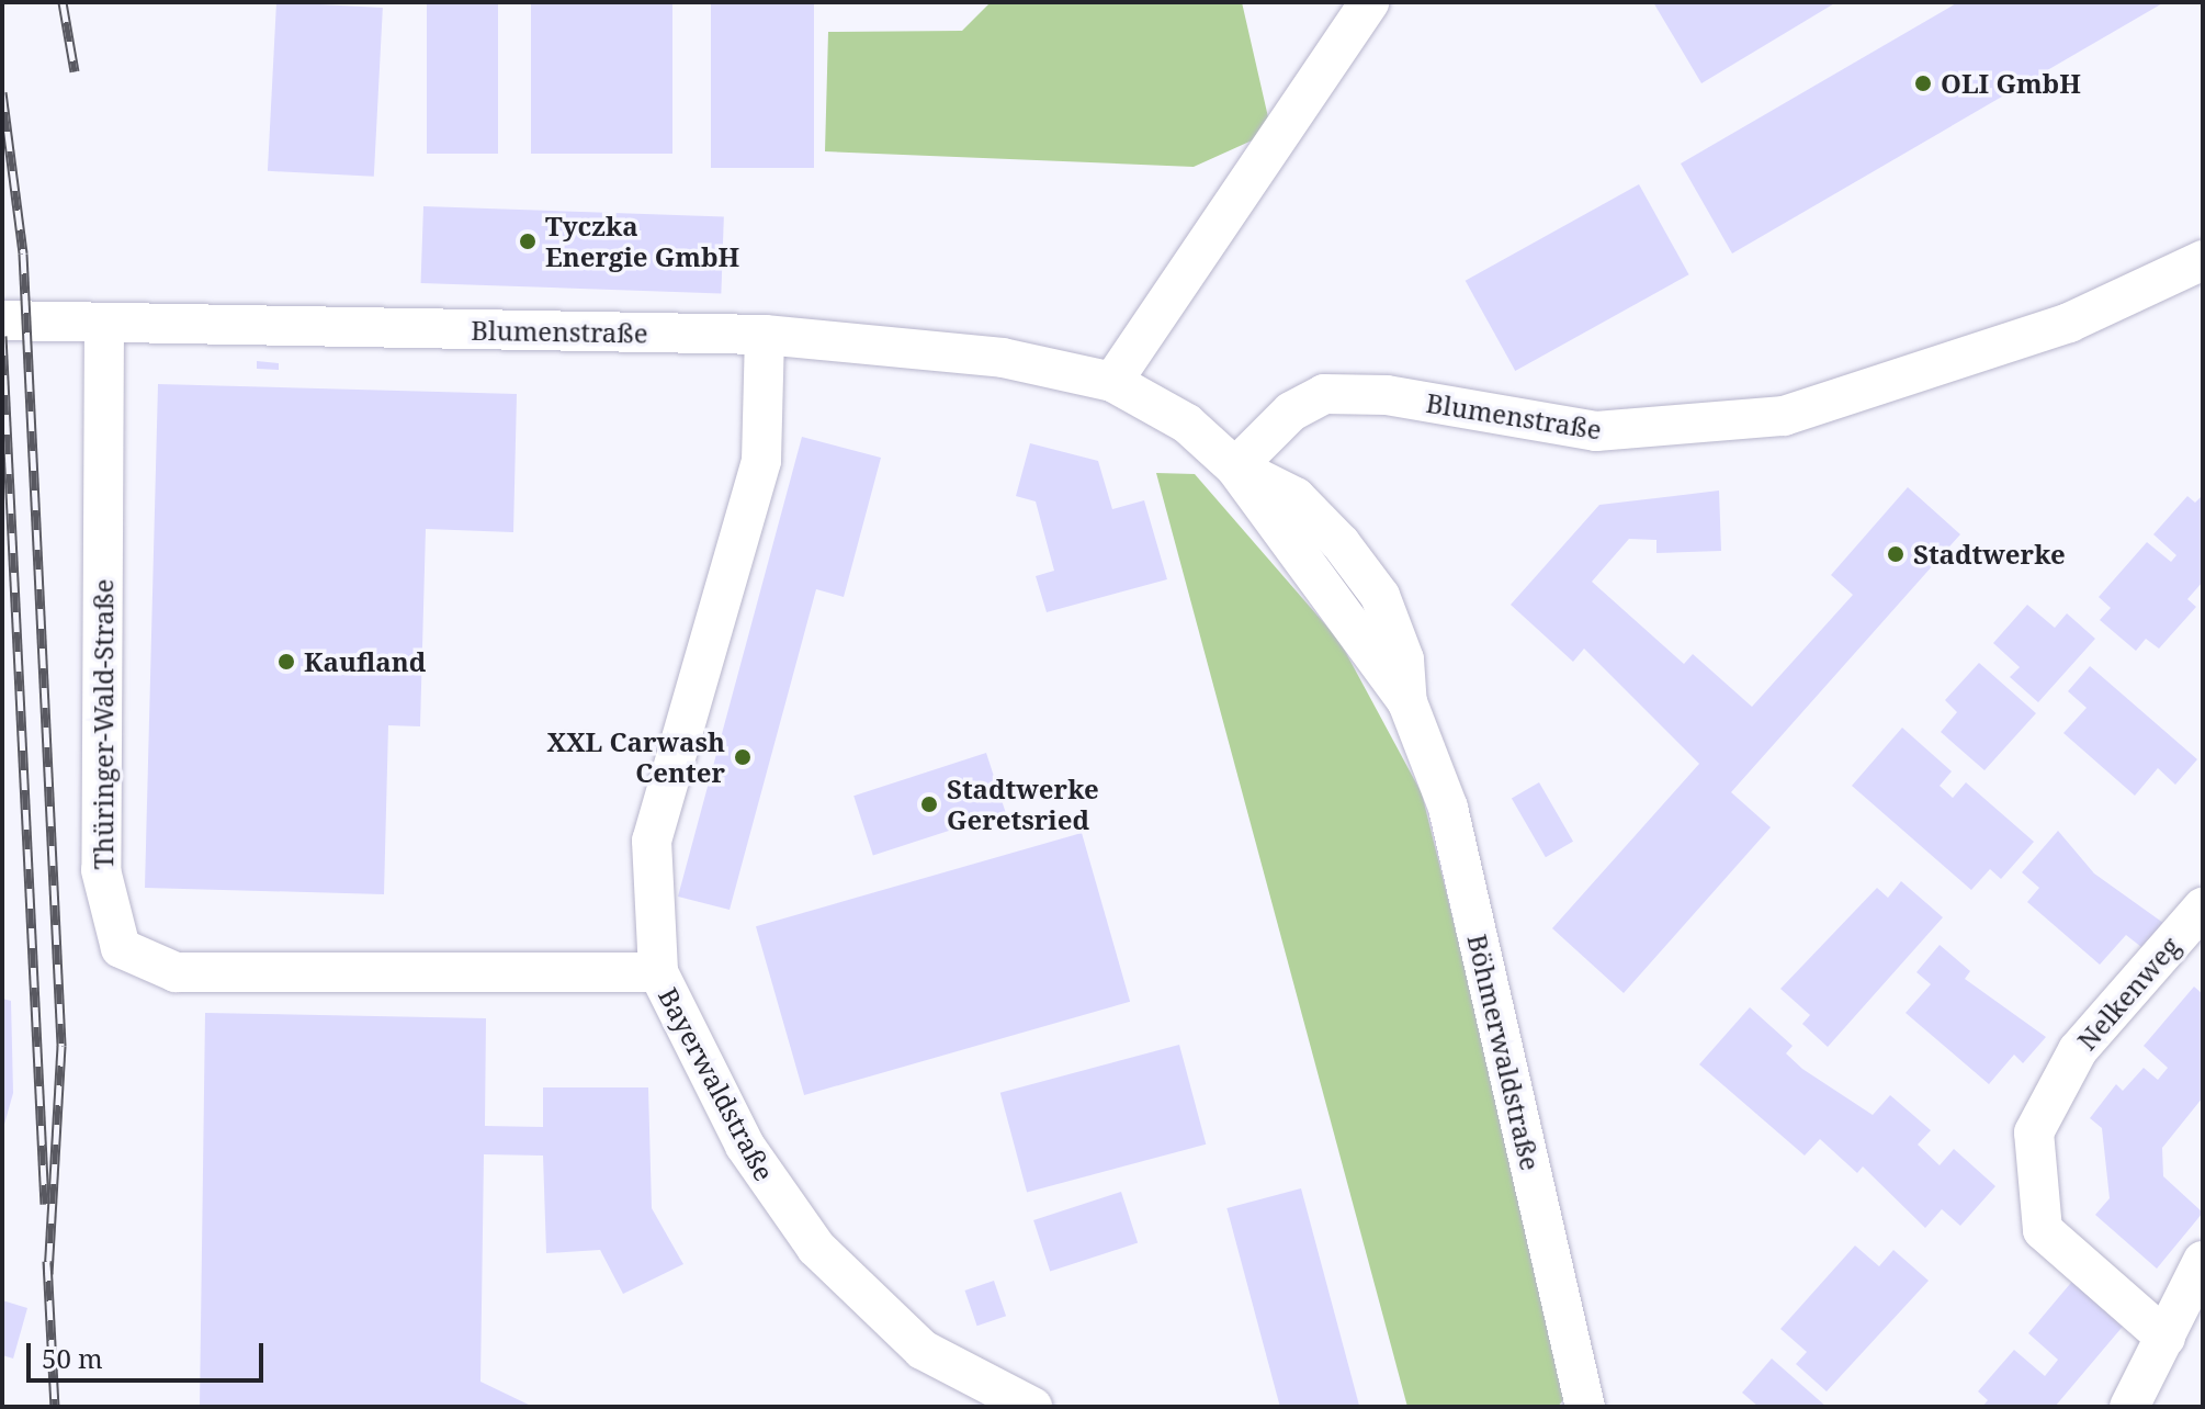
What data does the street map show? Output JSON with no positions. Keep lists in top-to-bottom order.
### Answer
{
  "streets": {
    "street": [
      "Blumenstraße",
      "Thüringer-Wald-Straße",
      "Nelkenweg",
      "Böhmerwaldstraße",
      "Bayerwaldstraße"
    ]
  },
  "crossings": [
    ["Blumenstraße", "Thüringer-Wald-Straße"],
    ["Blumenstraße", "Böhmerwaldstraße"],
    ["Blumenstraße", "Bayerwaldstraße"],
    ["Thüringer-Wald-Straße", "Bayerwaldstraße"]
  ],
  "places": [
    "OLI GmbH",
    "Tyczka Energie GmbH",
    "Stadtwerke",
    "Kaufland",
    "XXL Carwash Center",
    "Stadtwerke Geretsried"
  ],
  "scale_bar": "50 m"
}
